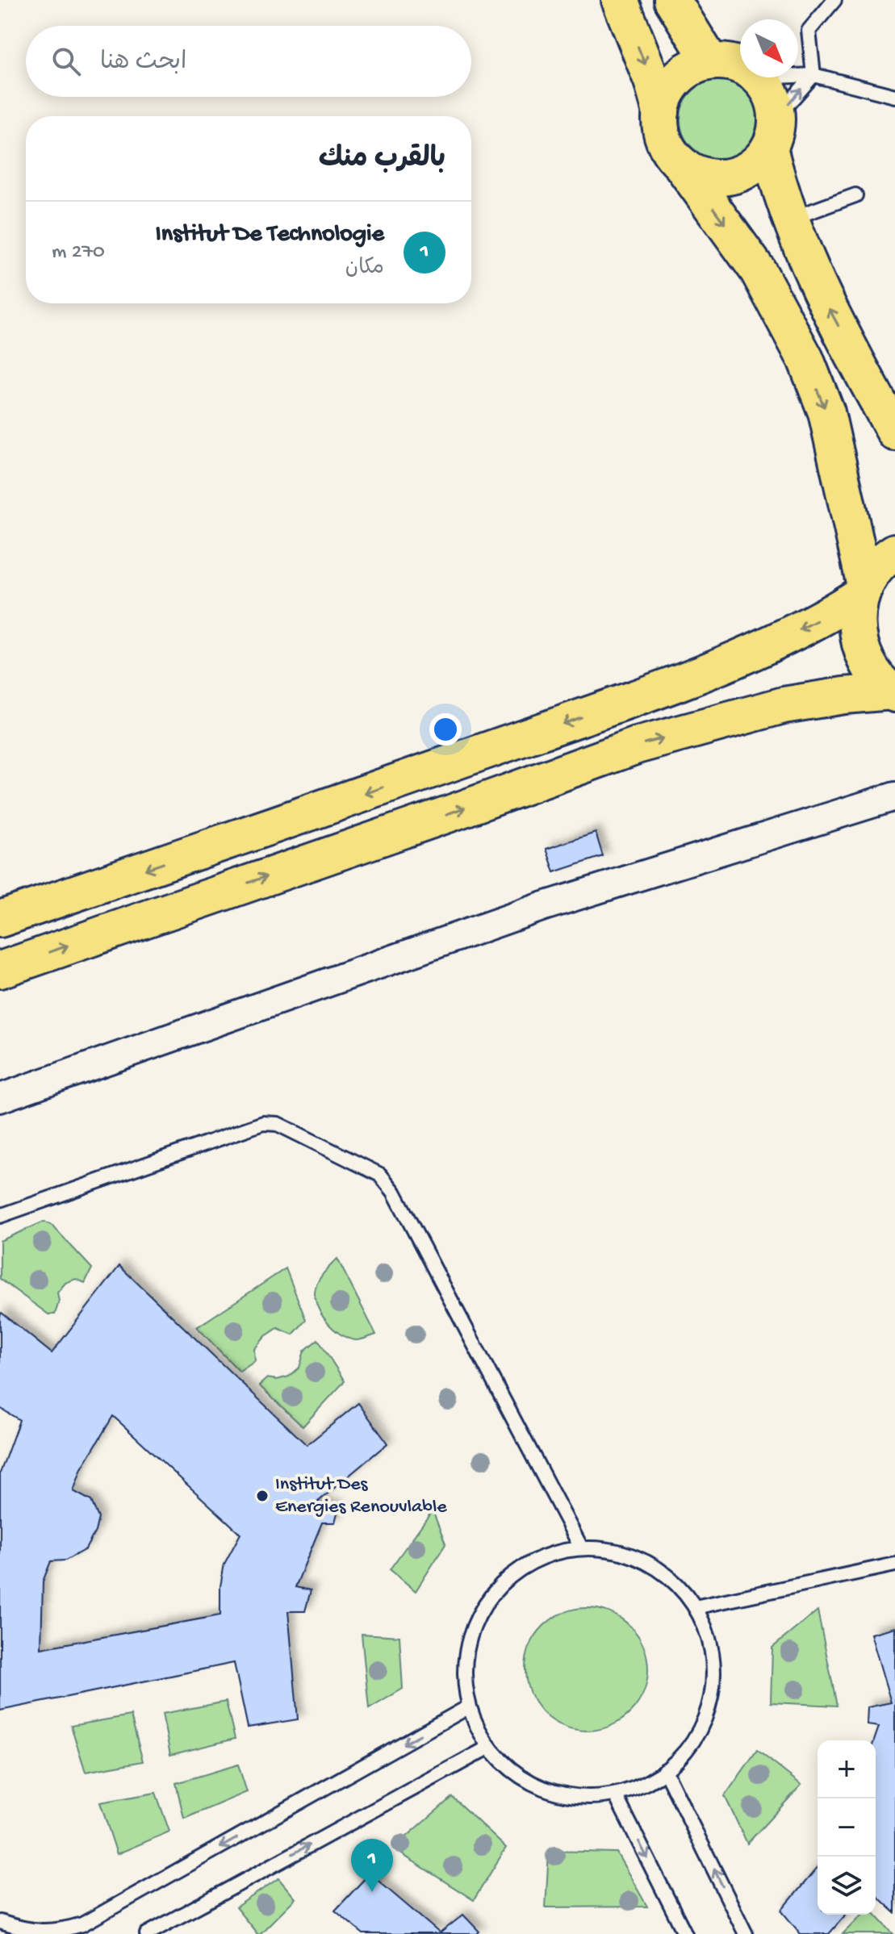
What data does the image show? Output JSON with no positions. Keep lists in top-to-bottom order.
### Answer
{
  "places": ["Institut Des Energies Renouvlable"],
  "north": "bottom right",
  "page": {
    "search": "ابحث هنا",
    "heading": "بالقرب منك",
    "list": [
      {
        "mark": "1",
        "name": "Institut De Technologie",
        "note": "مكان",
        "value": "270 m"
      }
    ],
    "map_buttons": ["+", "−"],
    "pins": "1"
  }
}
